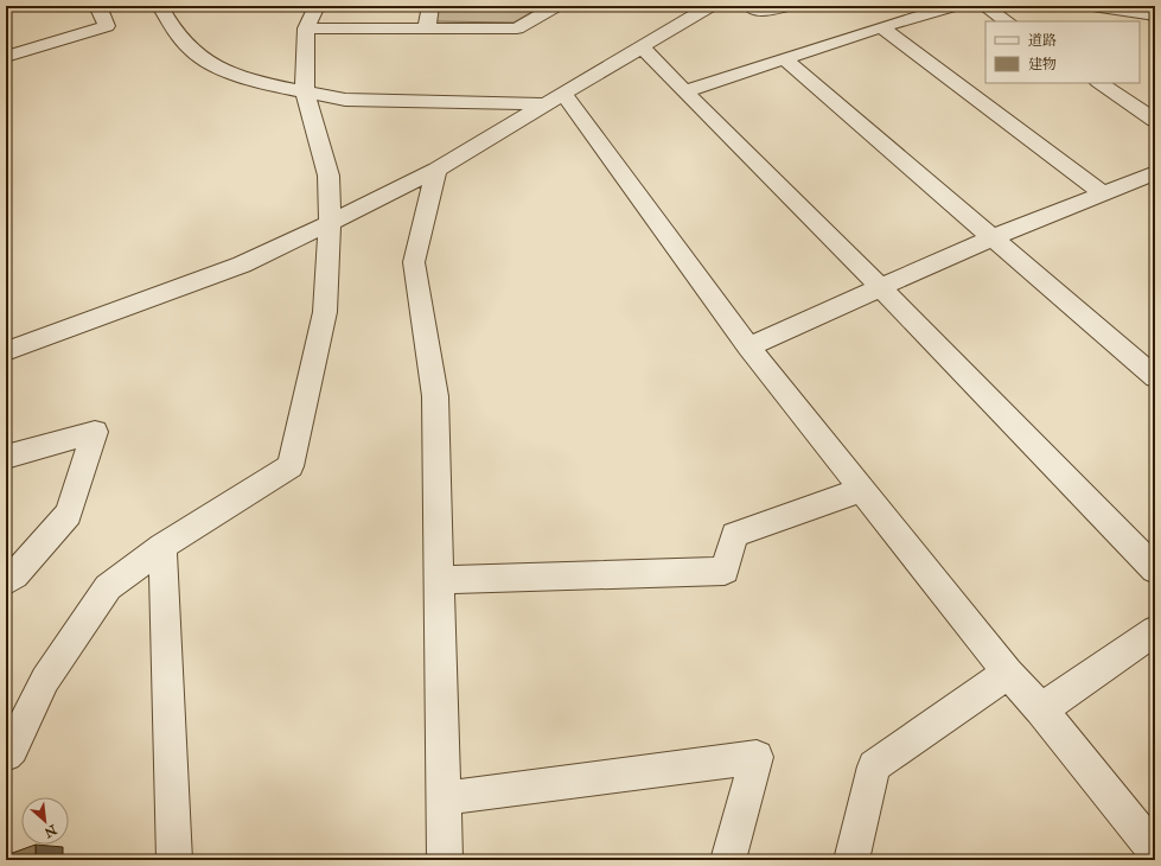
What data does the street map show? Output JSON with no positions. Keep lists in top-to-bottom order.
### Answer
{
  "legend": ["道路", "建物"],
  "north": "bottom right"
}
